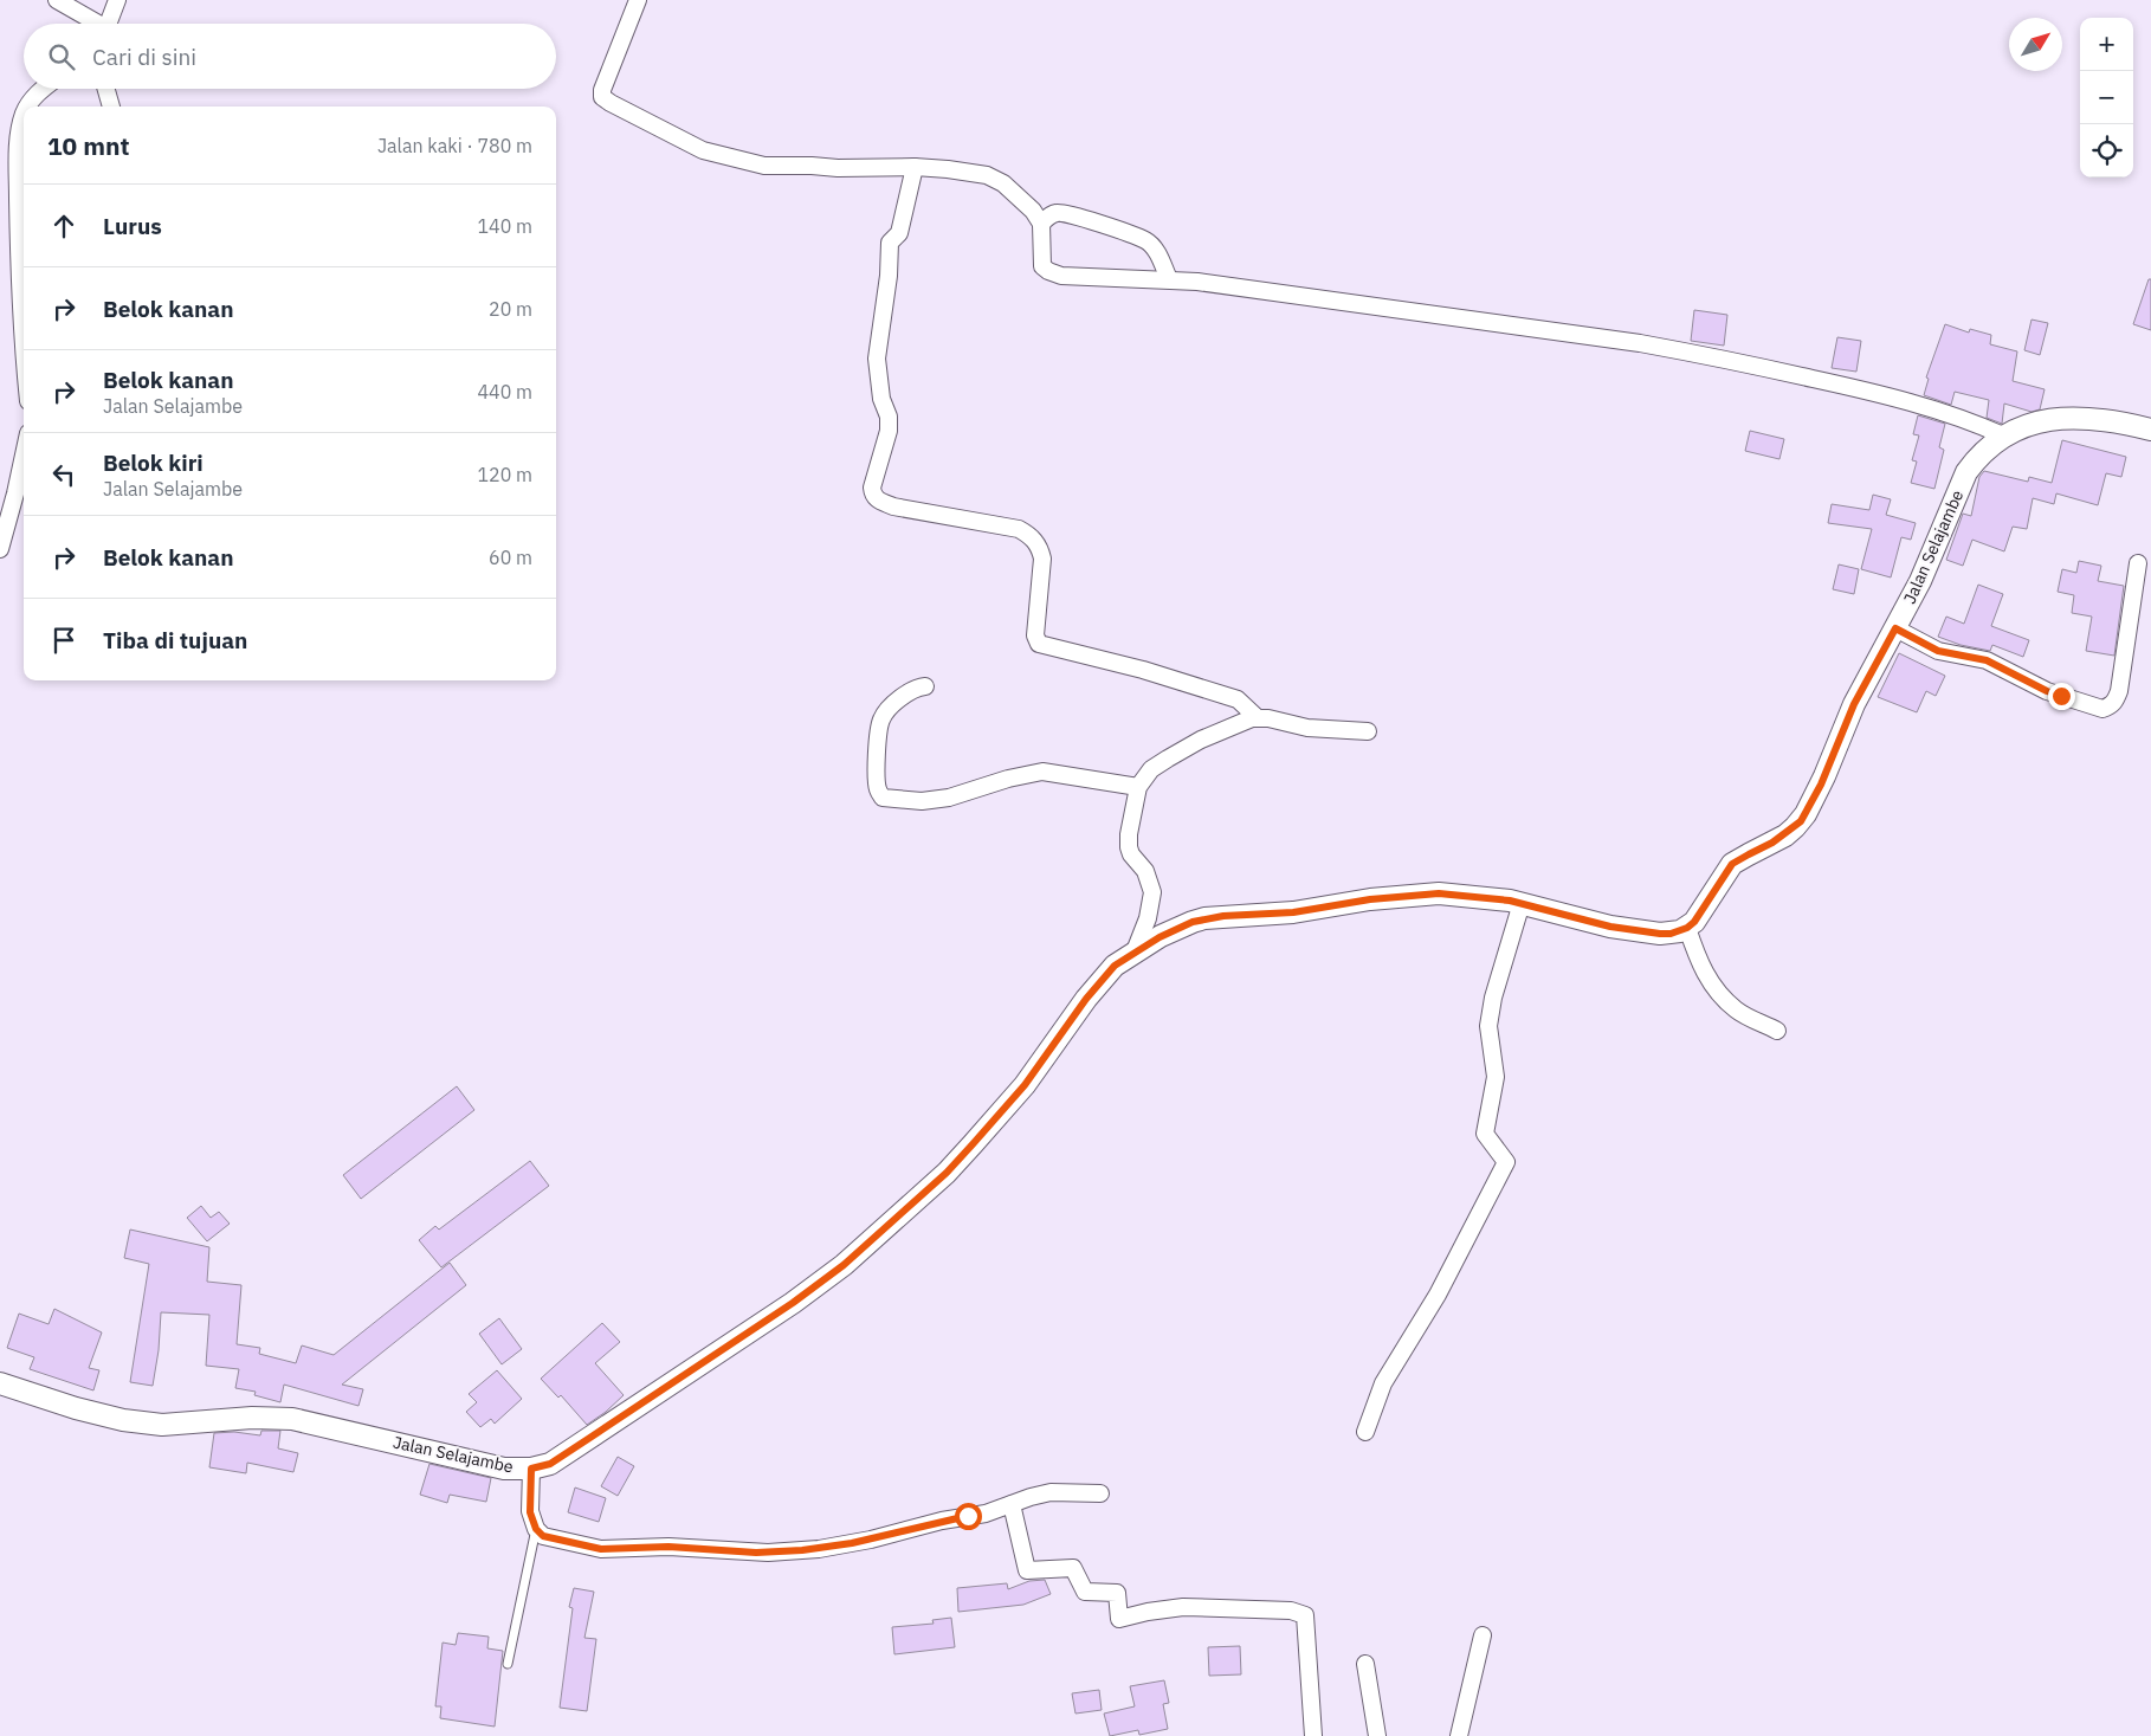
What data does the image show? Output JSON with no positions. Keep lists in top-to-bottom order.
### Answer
{
  "streets": {
    "street": ["Jalan Selajambe"]
  },
  "north": "top right",
  "page": {
    "map_buttons": ["+", "−"],
    "search": "Cari di sini",
    "heading": ["10 mnt", "Jalan kaki · 780 m"],
    "list": [
      ["Lurus", "140 m"],
      ["Belok kanan", "20 m"],
      ["Belok kanan", "Jalan Selajambe", "440 m"],
      ["Belok kiri", "Jalan Selajambe", "120 m"],
      ["Belok kanan", "60 m"],
      "Tiba di tujuan"
    ]
  }
}
